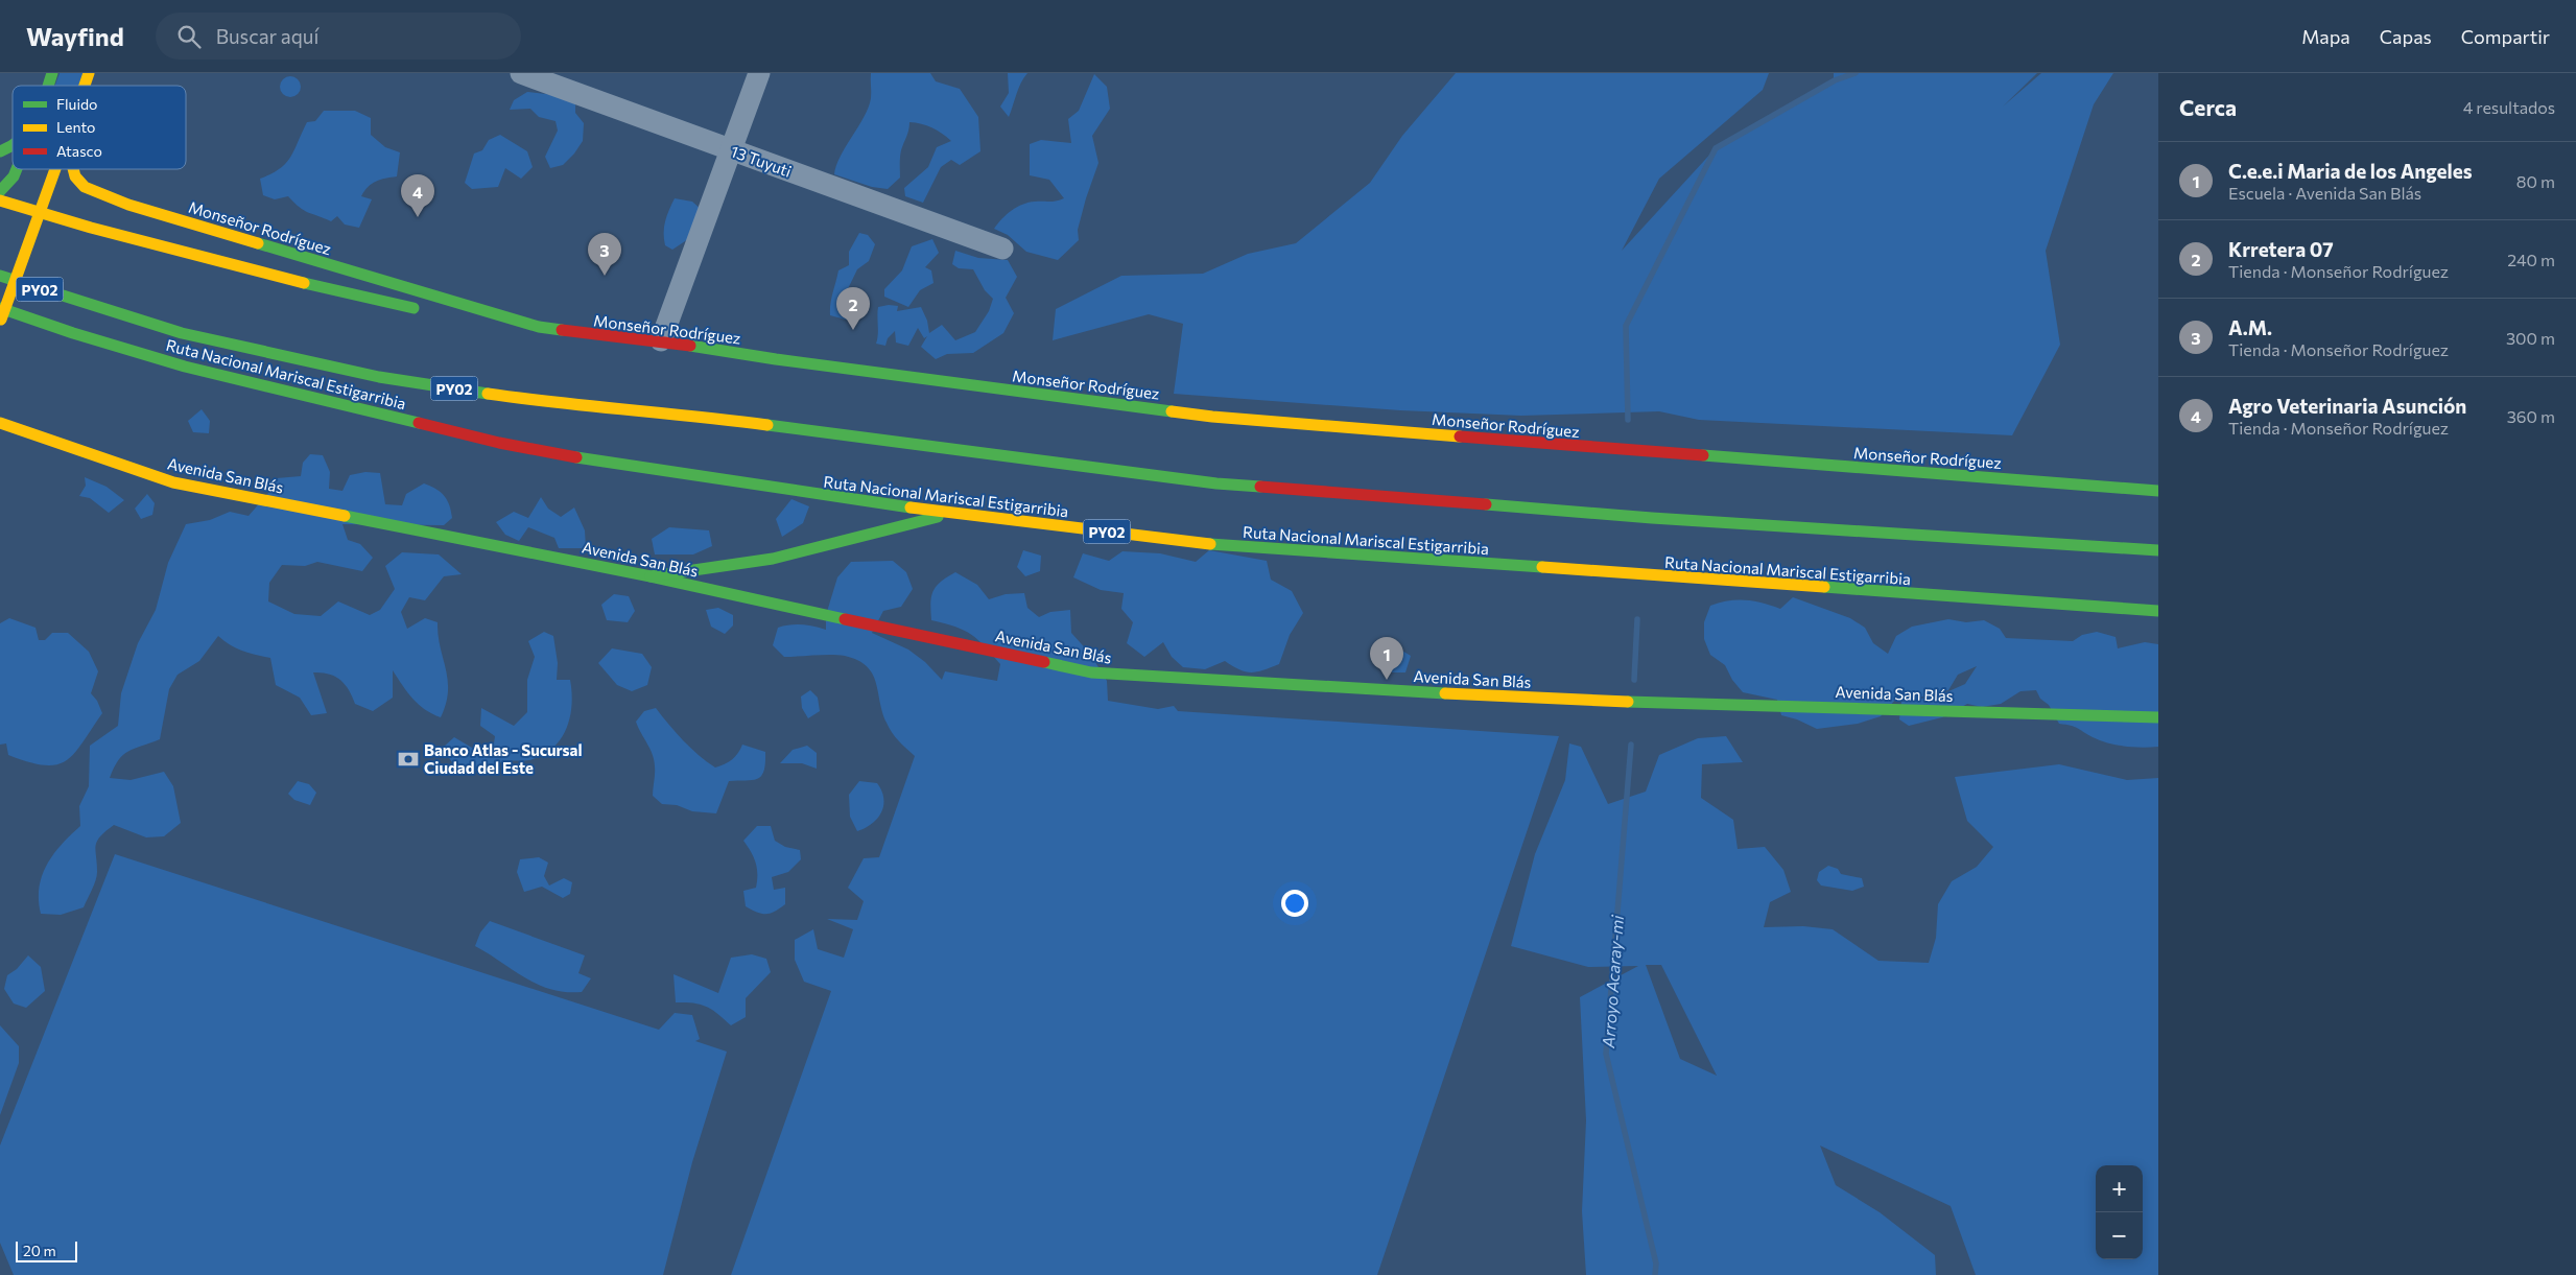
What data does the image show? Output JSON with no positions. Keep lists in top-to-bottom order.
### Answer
{
  "streets": {
    "main road": [
      "Monseñor Rodríguez",
      "PY02",
      "Ruta Nacional Mariscal Estigarribia",
      "Avenida San Blás"
    ],
    "street": ["13 Tuyuti"]
  },
  "water": ["Arroyo Acaray-mi"],
  "places": {
    "bank": ["Banco Atlas - Sucursal Ciudad del Este"]
  },
  "legend": ["Fluido", "Lento", "Atasco"],
  "scale_bar": "20 m",
  "page": {
    "header": "Wayfind",
    "search": "Buscar aquí",
    "nav": ["Mapa", "Capas", "Compartir"],
    "heading": ["Cerca", "4 resultados"],
    "list": [
      {
        "mark": "1",
        "name": "C.e.e.i Maria de los Angeles",
        "note": "Escuela · Avenida San Blás",
        "value": "80 m"
      },
      {
        "mark": "2",
        "name": "Krretera 07",
        "note": "Tienda · Monseñor Rodríguez",
        "value": "240 m"
      },
      {
        "mark": "3",
        "name": "A.M.",
        "note": "Tienda · Monseñor Rodríguez",
        "value": "300 m"
      },
      {
        "mark": "4",
        "name": "Agro Veterinaria Asunción",
        "note": "Tienda · Monseñor Rodríguez",
        "value": "360 m"
      }
    ],
    "pins": [
      "4",
      "3",
      "2",
      "1"
    ],
    "map_buttons": ["+", "−"],
    "scale": "20 m"
  }
}
